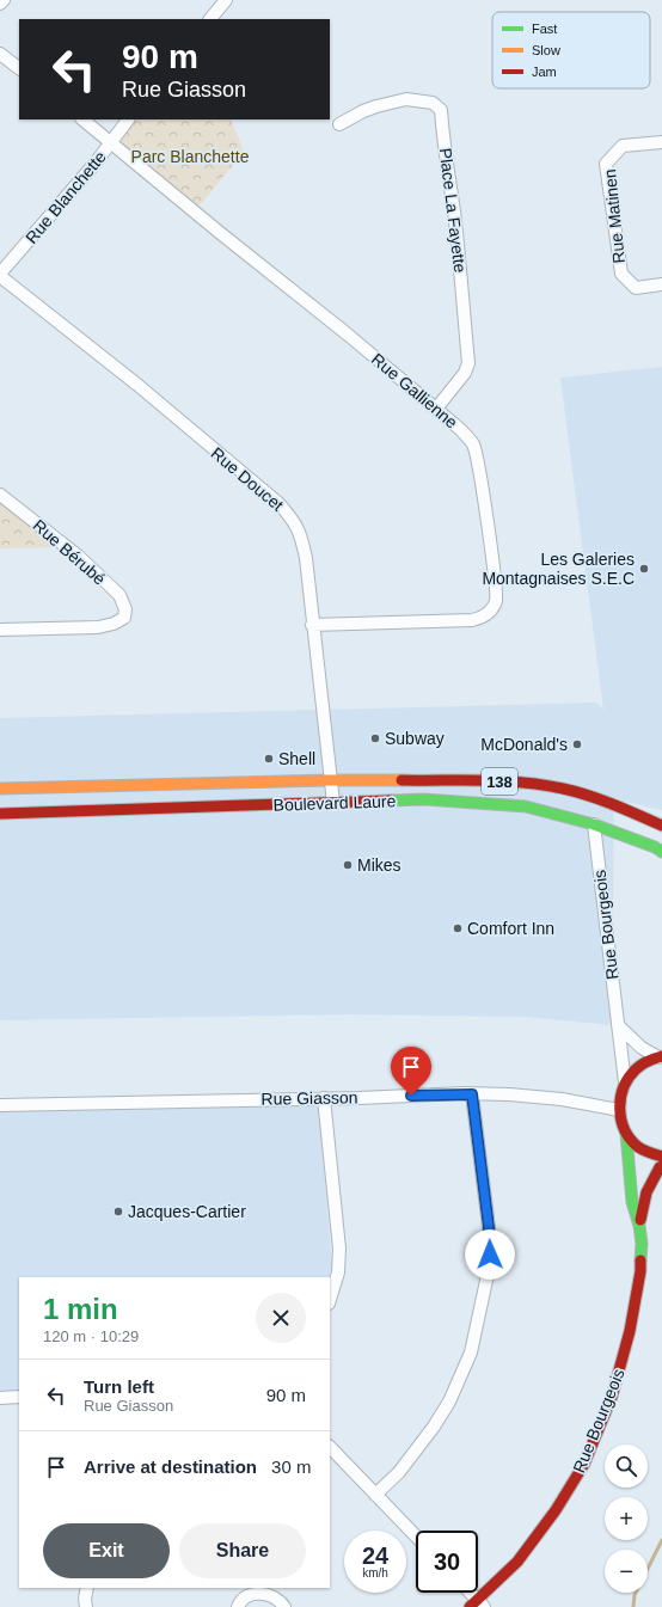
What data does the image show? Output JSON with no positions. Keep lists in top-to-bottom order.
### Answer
{
  "streets": {
    "main road": ["138", "Boulevard Laure", "Rue Bourgeois"],
    "street": [
      "Rue Blanchette",
      "Place La Fayette",
      "Rue Matinen",
      "Rue Gallienne",
      "Rue Doucet",
      "Rue Bérubé",
      "Rue Giasson"
    ]
  },
  "crossings": [
    ["Rue Blanchette", "Rue Gallienne"],
    ["Rue Blanchette", "Rue Doucet"],
    ["Place La Fayette", "Rue Gallienne"],
    ["Rue Gallienne", "Rue Doucet"],
    ["Rue Doucet", "Boulevard Laure"],
    ["Boulevard Laure", "Rue Bourgeois"],
    ["Rue Bourgeois", "Rue Giasson"]
  ],
  "parks": ["Parc Blanchette"],
  "places": [
    "Les Galeries Montagnaises S.E.C",
    "Subway",
    "McDonald's",
    "Shell",
    "Mikes",
    "Comfort Inn",
    "Jacques-Cartier"
  ],
  "legend": ["Fast", "Slow", "Jam"],
  "page": {
    "turn": ["90 m", "Rue Giasson"],
    "heading": ["1 min", "120 m · 10:29"],
    "list": [
      {
        "name": "Turn left",
        "note": "Rue Giasson",
        "value": "90 m"
      },
      {
        "name": "Arrive at destination",
        "value": "30 m"
      }
    ],
    "map_buttons": ["+", "−"],
    "buttons": ["Exit", "Share"],
    "speed": "24 km/h",
    "limit": "30"
  }
}
